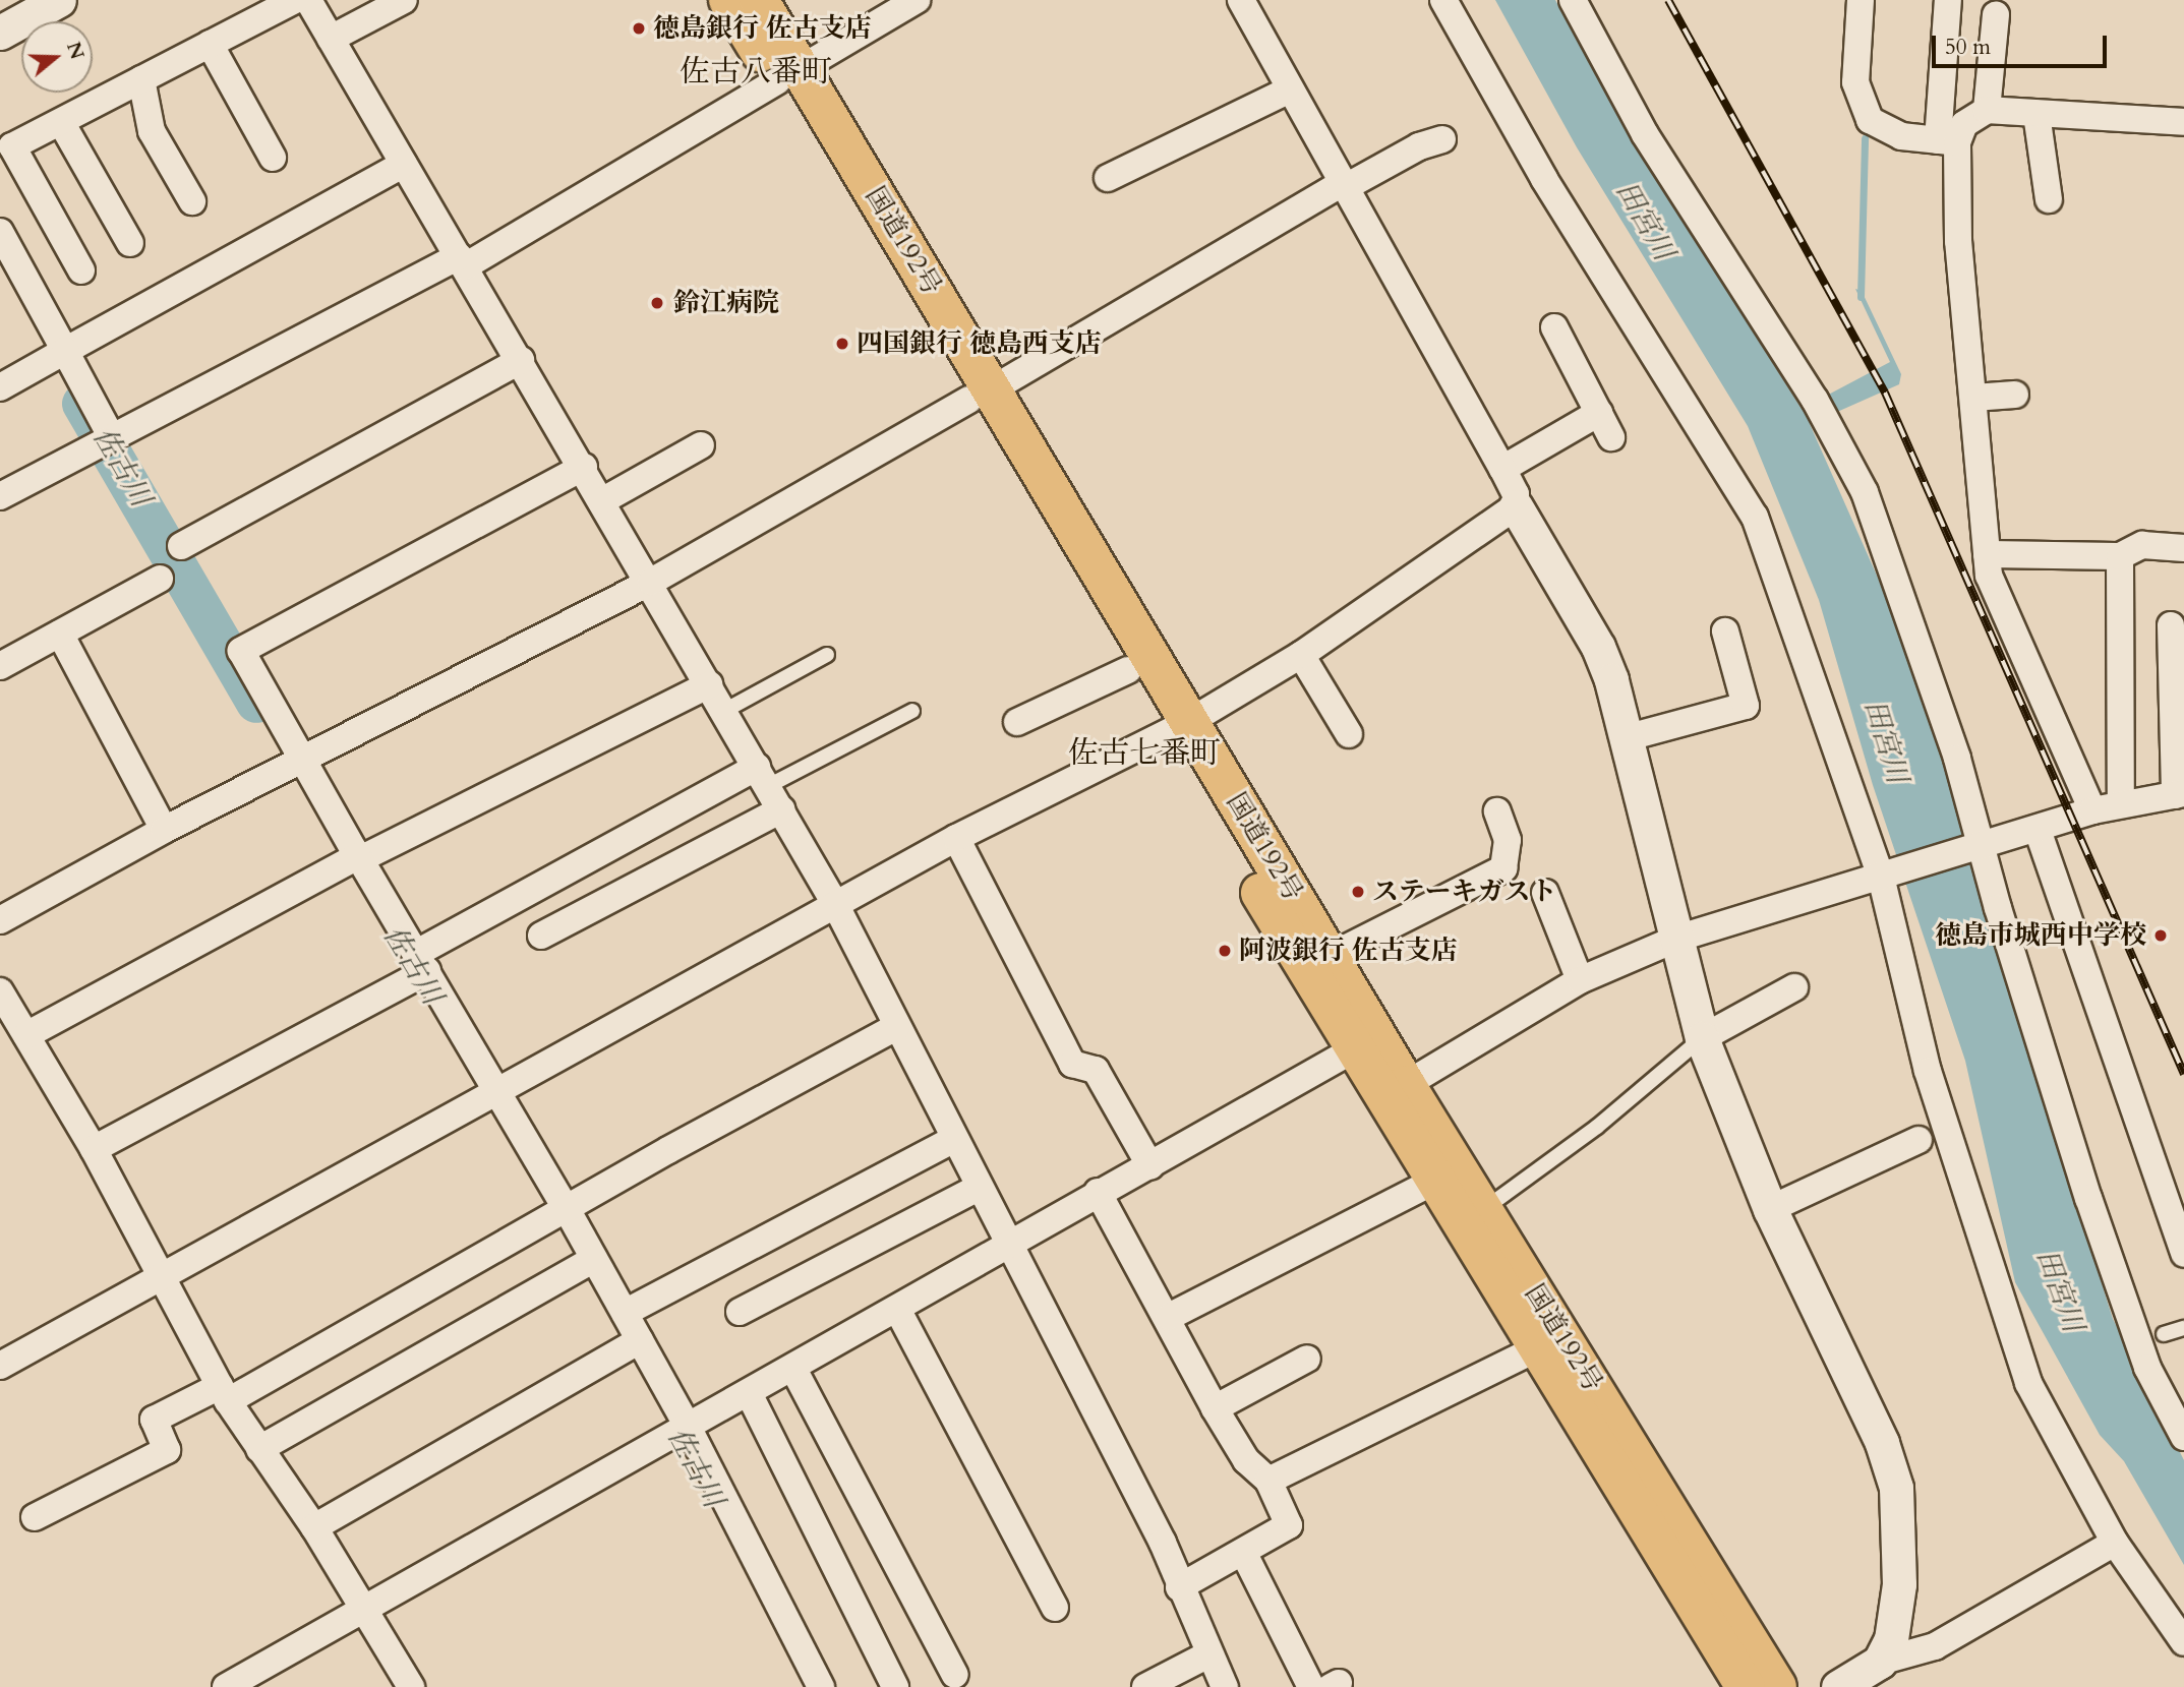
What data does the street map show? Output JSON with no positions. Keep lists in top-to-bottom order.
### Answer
{
  "streets": {
    "highway": ["国道192号"]
  },
  "districts": ["佐古八番町", "佐古七番町"],
  "water": ["田宮川", "佐古川"],
  "places": [
    "徳島銀行 佐古支店",
    "鈴江病院",
    "四国銀行 徳島西支店",
    "ステーキガスト",
    "徳島市城西中学校",
    "阿波銀行 佐古支店"
  ],
  "scale_bar": "50 m",
  "north": "right"
}
